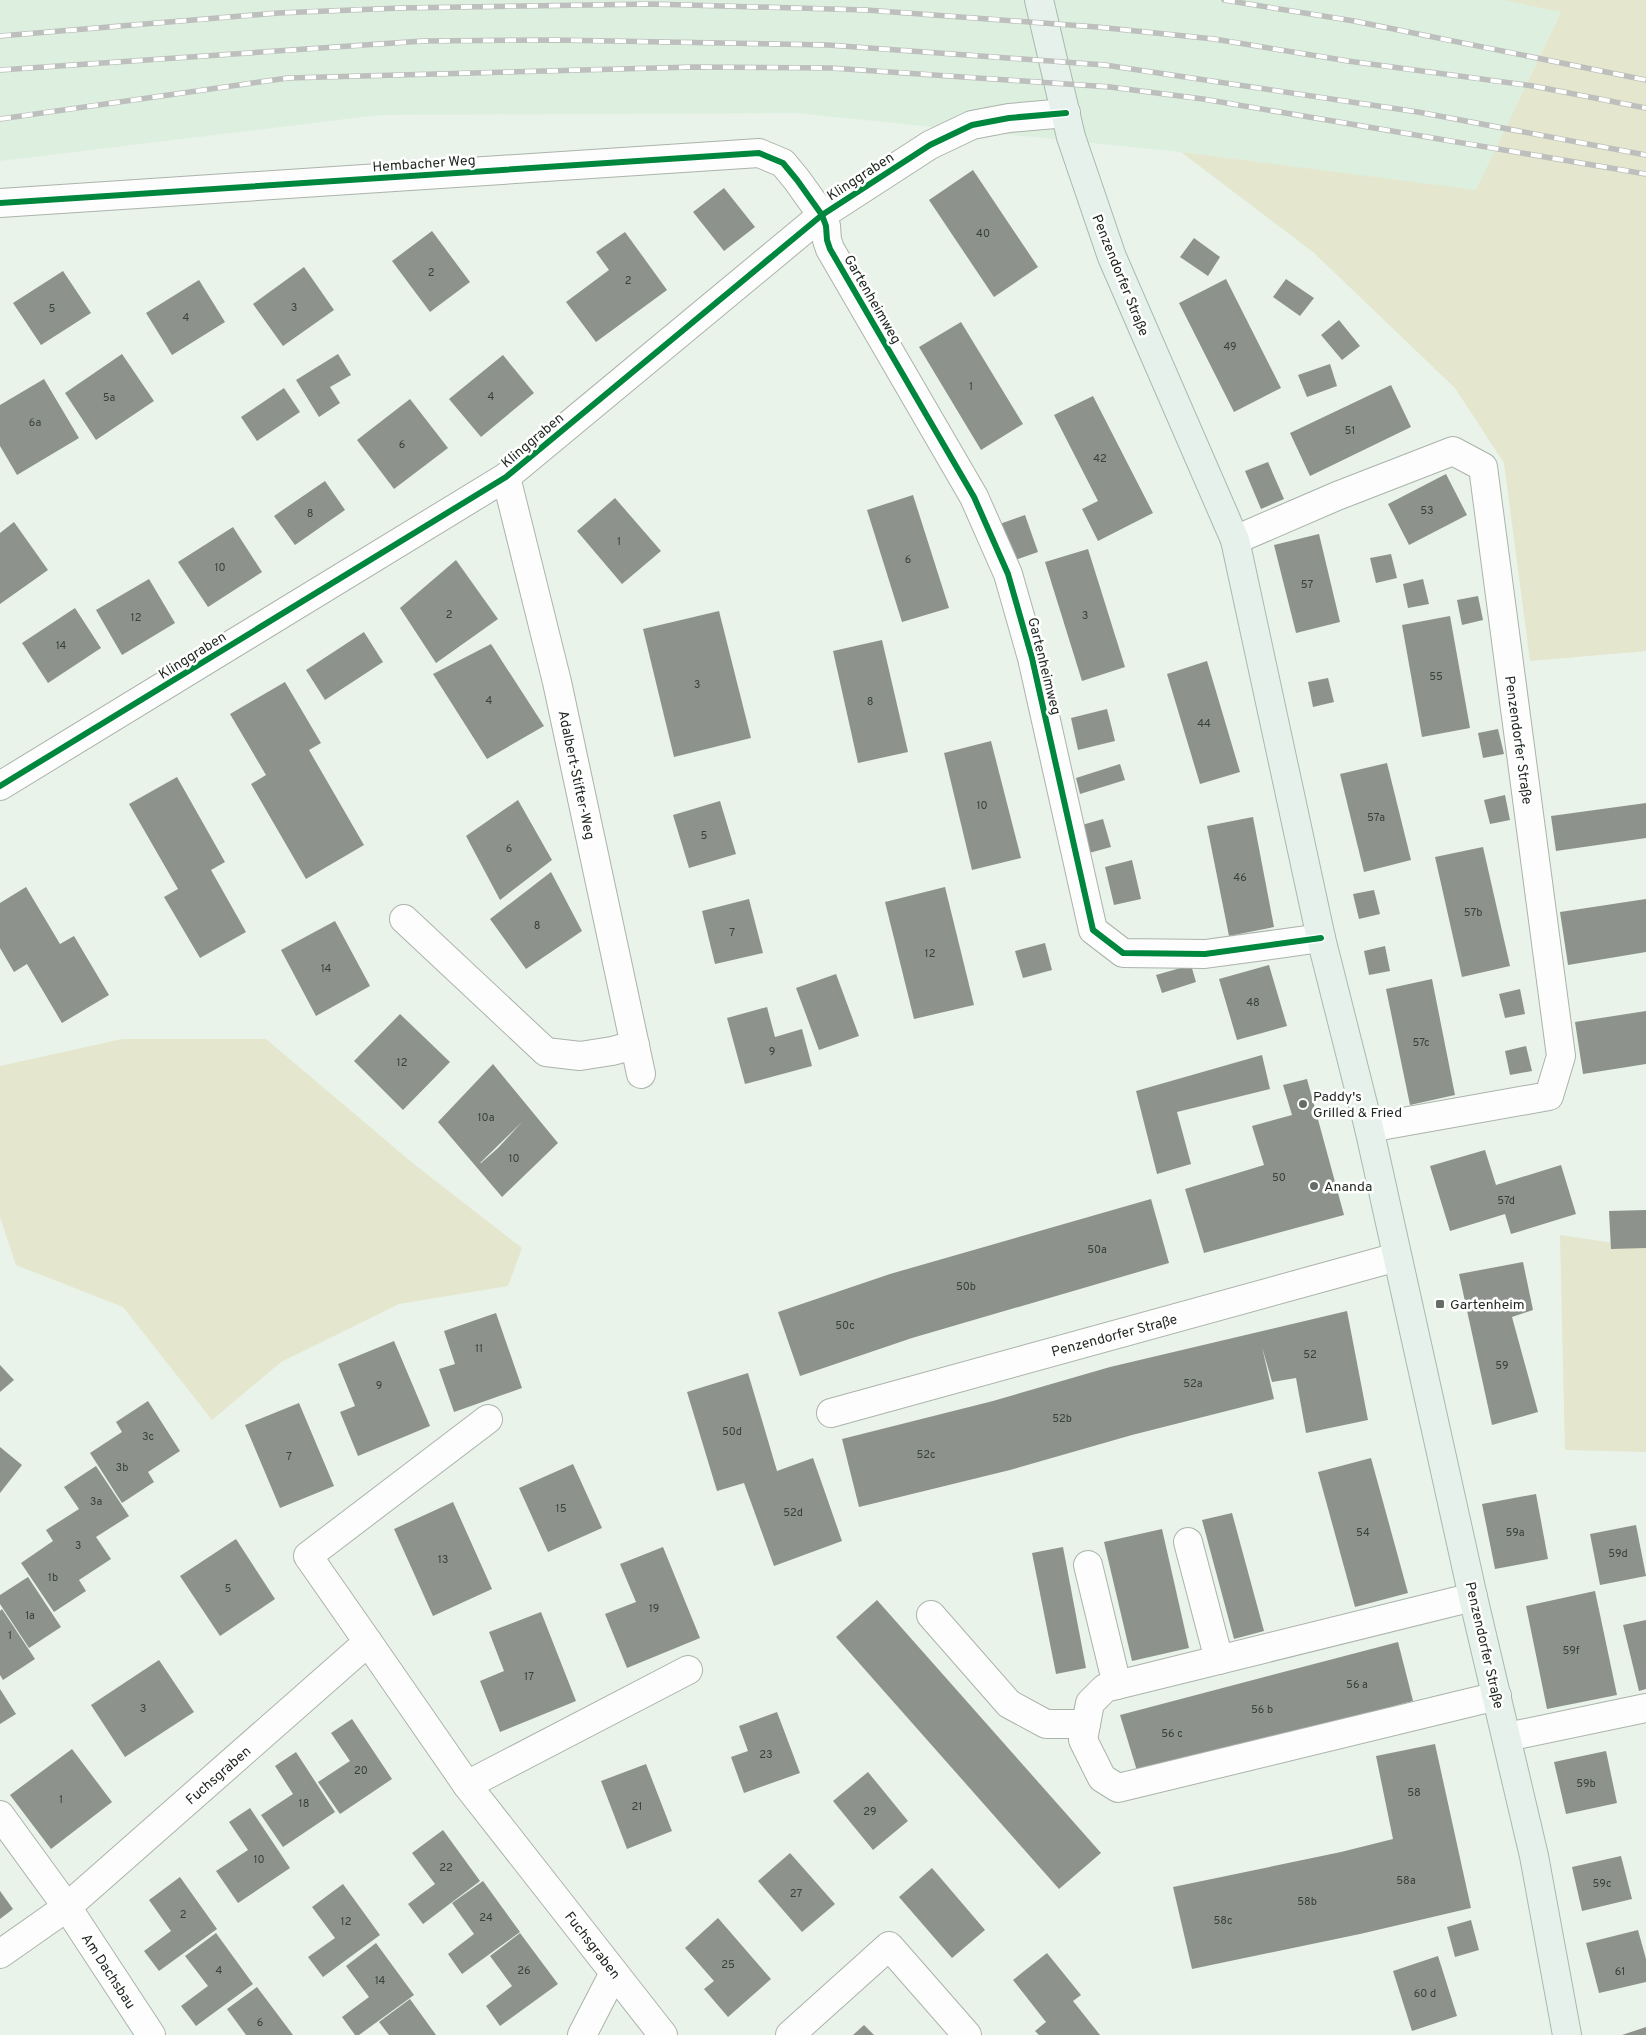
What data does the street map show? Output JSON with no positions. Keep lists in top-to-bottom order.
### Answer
{
  "streets": {
    "main road": ["Penzendorfer Straße"],
    "street": [
      "Hembacher Weg",
      "Klinggraben",
      "Gartenheimweg",
      "Adalbert-Stifter-Weg",
      "Fuchsgraben",
      "Am Dachsbau"
    ]
  },
  "crossings": [
    ["Hembacher Weg", "Klinggraben"],
    ["Hembacher Weg", "Gartenheimweg"],
    ["Klinggraben", "Penzendorfer Straße"],
    ["Klinggraben", "Gartenheimweg"],
    ["Klinggraben", "Adalbert-Stifter-Weg"],
    ["Penzendorfer Straße", "Gartenheimweg"],
    ["Fuchsgraben", "Am Dachsbau"]
  ],
  "places": {
    "other": ["Paddy's Grilled & Fried", "Ananda"],
    "transit": ["Gartenheim"]
  },
  "house_numbers": [
    "40",
    "2",
    "2",
    "3",
    "5",
    "4",
    "49",
    "1",
    "4",
    "5a",
    "6a",
    "51",
    "6",
    "42",
    "53",
    "8",
    "1",
    "6",
    "10",
    "57",
    "2",
    "3",
    "12",
    "14",
    "55",
    "3",
    "4",
    "8",
    "44",
    "10",
    "57a",
    "5",
    "6",
    "46",
    "57b",
    "8",
    "7",
    "12",
    "14",
    "48",
    "57c",
    "9",
    "12",
    "10a",
    "10",
    "50",
    "57d",
    "50a",
    "50b",
    "50c",
    "11",
    "52",
    "59",
    "52a",
    "9",
    "52b",
    "50d",
    "3c",
    "52c",
    "7",
    "3b",
    "3a",
    "15",
    "52d",
    "54",
    "59a",
    "3",
    "59d",
    "13",
    "1b",
    "5",
    "19",
    "1a",
    "1",
    "59f",
    "17",
    "56 a",
    "3",
    "56 b",
    "56 c",
    "23",
    "20",
    "59b",
    "58",
    "1",
    "18",
    "21",
    "29",
    "10",
    "22",
    "58a",
    "59c",
    "27",
    "58b",
    "2",
    "24",
    "58c",
    "12",
    "25",
    "4",
    "26",
    "61",
    "14",
    "60 d",
    "6"
  ]
}
